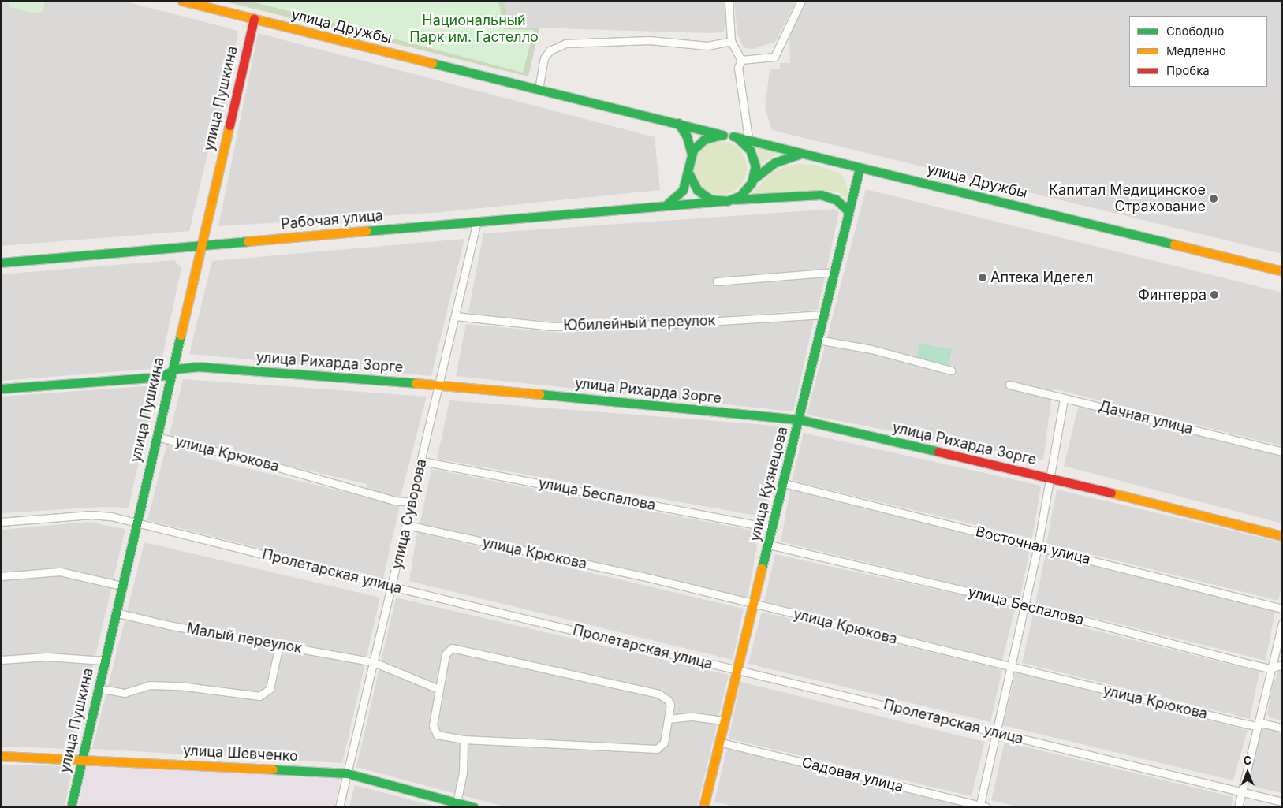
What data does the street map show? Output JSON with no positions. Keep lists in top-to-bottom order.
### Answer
{
  "streets": {
    "street": [
      "улица Дружбы",
      "улица Пушкина",
      "Рабочая улица",
      "Юбилейный переулок",
      "улица Рихарда Зорге",
      "Дачная улица",
      "улица Крюкова",
      "улица Кузнецова",
      "улица Беспалова",
      "улица Суворова",
      "Восточная улица",
      "Пролетарская улица",
      "Малый переулок",
      "улица Шевченко",
      "Садовая улица"
    ]
  },
  "crossings": [
    ["улица Дружбы", "улица Пушкина"],
    ["улица Дружбы", "Рабочая улица"],
    ["улица Дружбы", "улица Кузнецова"],
    ["улица Пушкина", "Рабочая улица"],
    ["улица Пушкина", "улица Рихарда Зорге"],
    ["улица Пушкина", "улица Крюкова"],
    ["улица Пушкина", "Пролетарская улица"],
    ["улица Пушкина", "Малый переулок"],
    ["улица Пушкина", "улица Шевченко"],
    ["Рабочая улица", "улица Суворова"],
    ["Юбилейный переулок", "улица Кузнецова"],
    ["Юбилейный переулок", "улица Суворова"],
    ["улица Рихарда Зорге", "улица Кузнецова"],
    ["улица Рихарда Зорге", "улица Суворова"],
    ["улица Крюкова", "улица Кузнецова"],
    ["улица Крюкова", "улица Суворова"],
    ["улица Кузнецова", "улица Беспалова"],
    ["улица Кузнецова", "Восточная улица"],
    ["улица Кузнецова", "Пролетарская улица"],
    ["улица Кузнецова", "Садовая улица"],
    ["улица Беспалова", "улица Суворова"],
    ["улица Суворова", "Пролетарская улица"],
    ["улица Суворова", "Малый переулок"],
    ["улица Суворова", "улица Шевченко"]
  ],
  "parks": ["Национальный Парк им. Гастелло"],
  "places": ["Капитал Медицинское Страхование", "Аптека Идегел", "Финтерра"],
  "legend": ["Свободно", "Медленно", "Пробка"],
  "north": "top"
}
